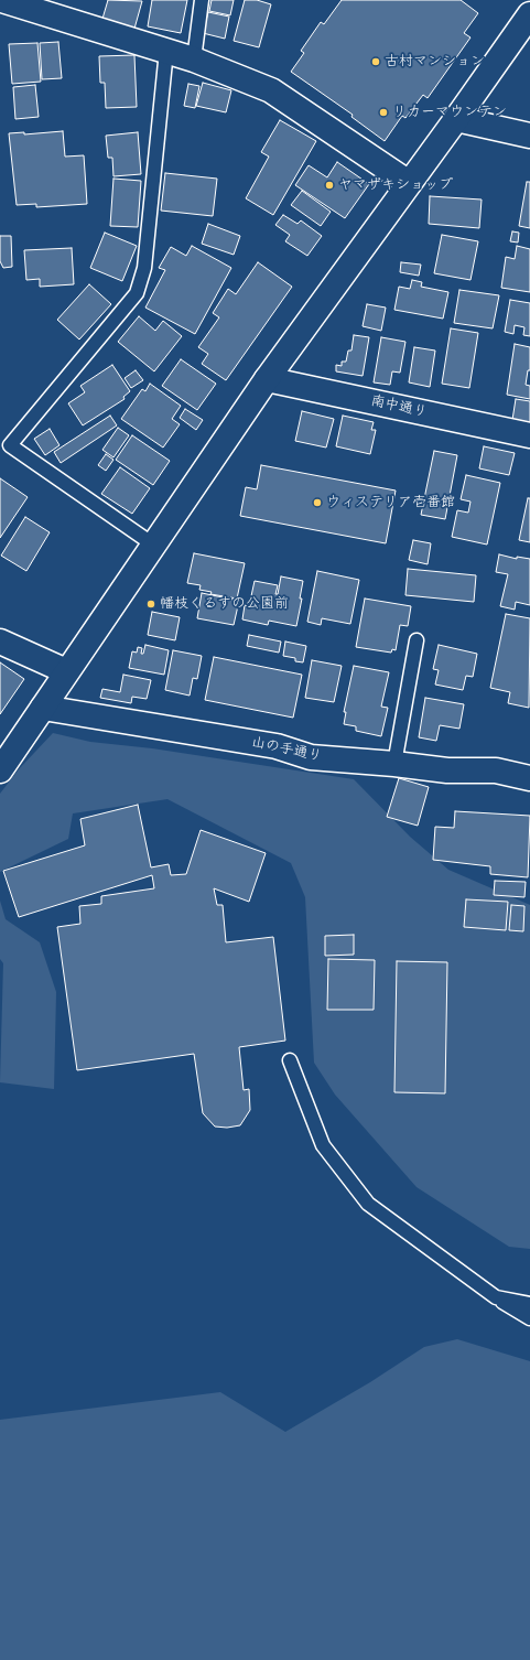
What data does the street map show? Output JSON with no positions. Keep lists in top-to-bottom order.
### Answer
{
  "streets": {
    "street": ["南中通り", "山の手通り"]
  },
  "places": [
    "古村マンション",
    "リカーマウンテン",
    "ヤマザキショップ",
    "ウィステリア壱番館",
    "幡枝くるすの公園前"
  ]
}
